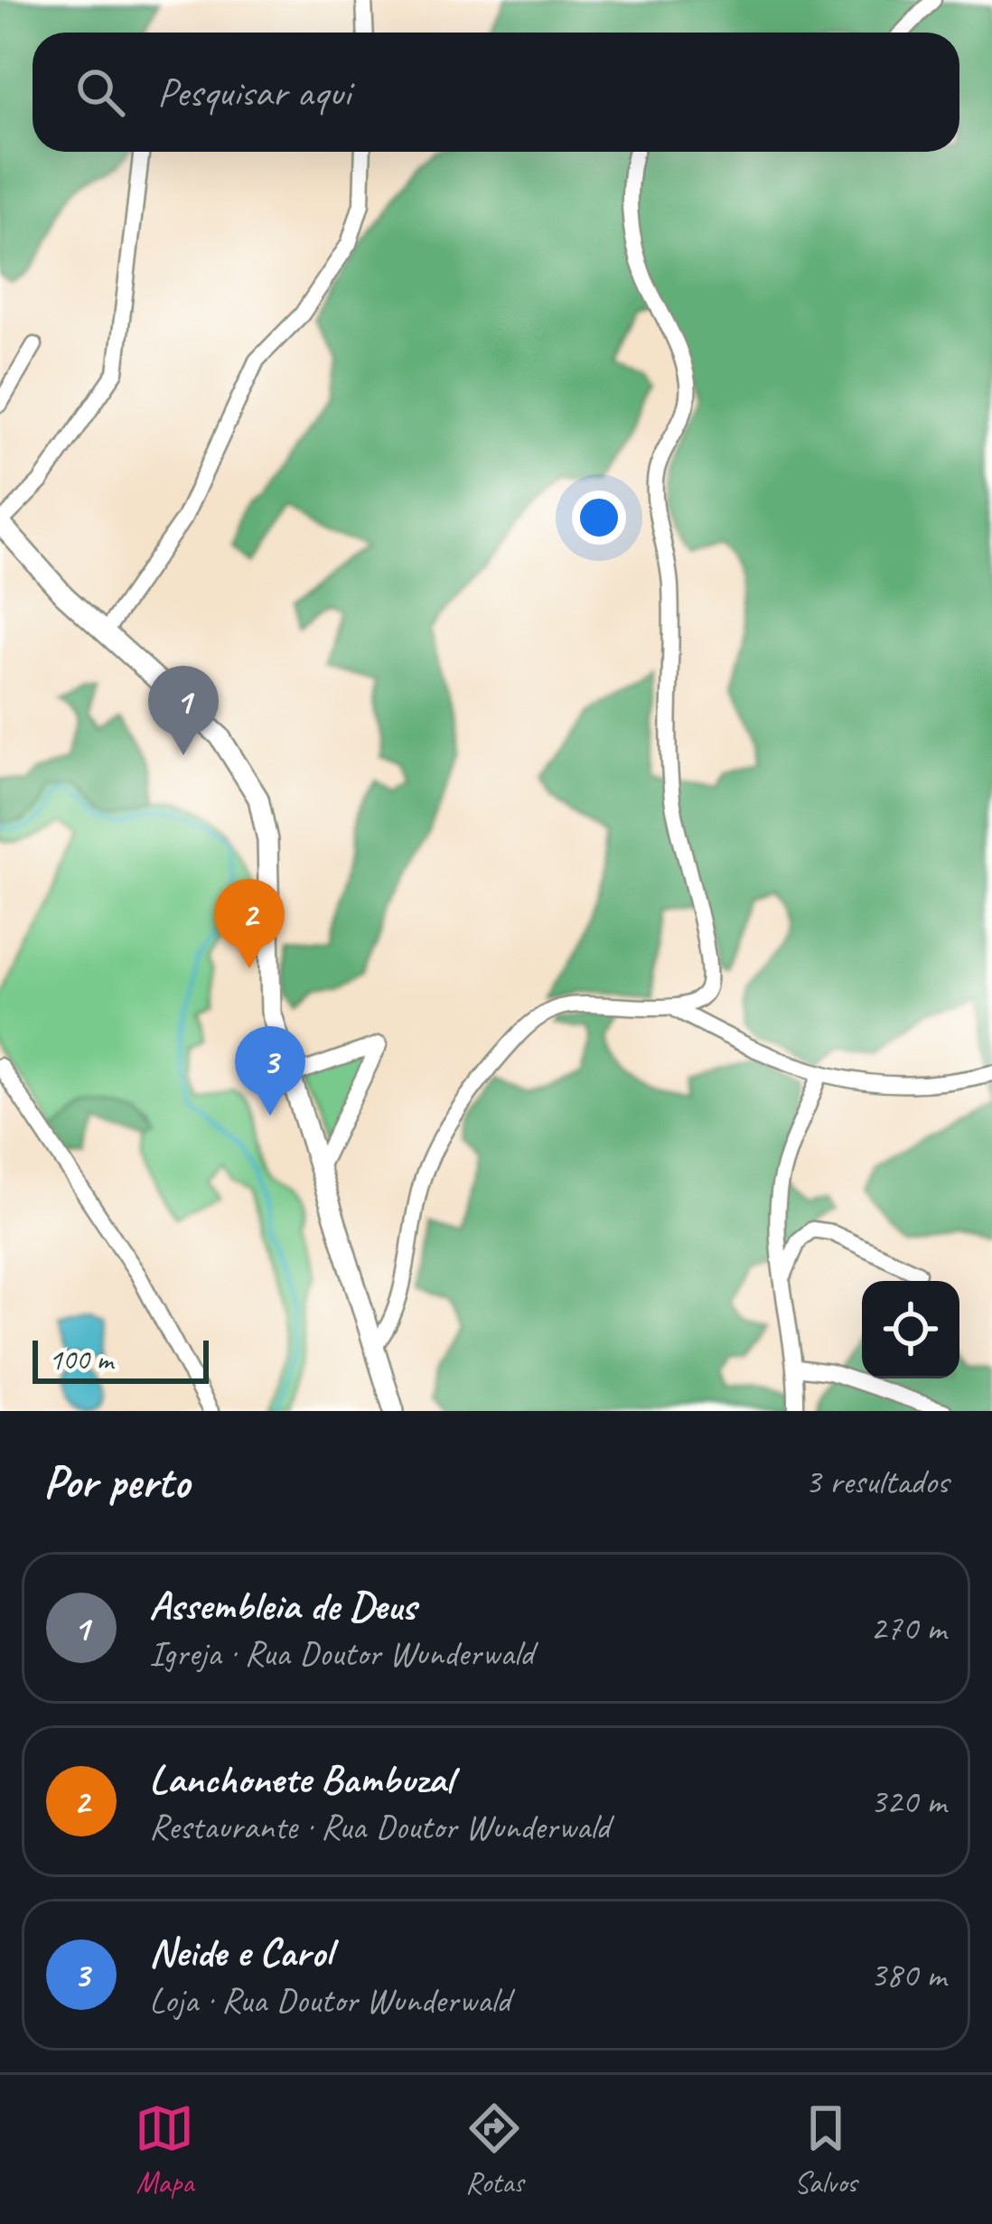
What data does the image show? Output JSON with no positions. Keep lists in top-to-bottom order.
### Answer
{
  "scale_bar": "100 m",
  "page": {
    "search": "Pesquisar aqui",
    "pins": ["1", "2", "3"],
    "scale": "100 m",
    "heading": ["Por perto", "3 resultados"],
    "list": [
      {
        "mark": "1",
        "name": "Assembleia de Deus",
        "note": "Igreja · Rua Doutor Wunderwald",
        "value": "270 m"
      },
      {
        "mark": "2",
        "name": "Lanchonete Bambuzal",
        "note": "Restaurante · Rua Doutor Wunderwald",
        "value": "320 m"
      },
      {
        "mark": "3",
        "name": "Neide e Carol",
        "note": "Loja · Rua Doutor Wunderwald",
        "value": "380 m"
      }
    ],
    "nav": ["Mapa", "Rotas", "Salvos"]
  }
}
